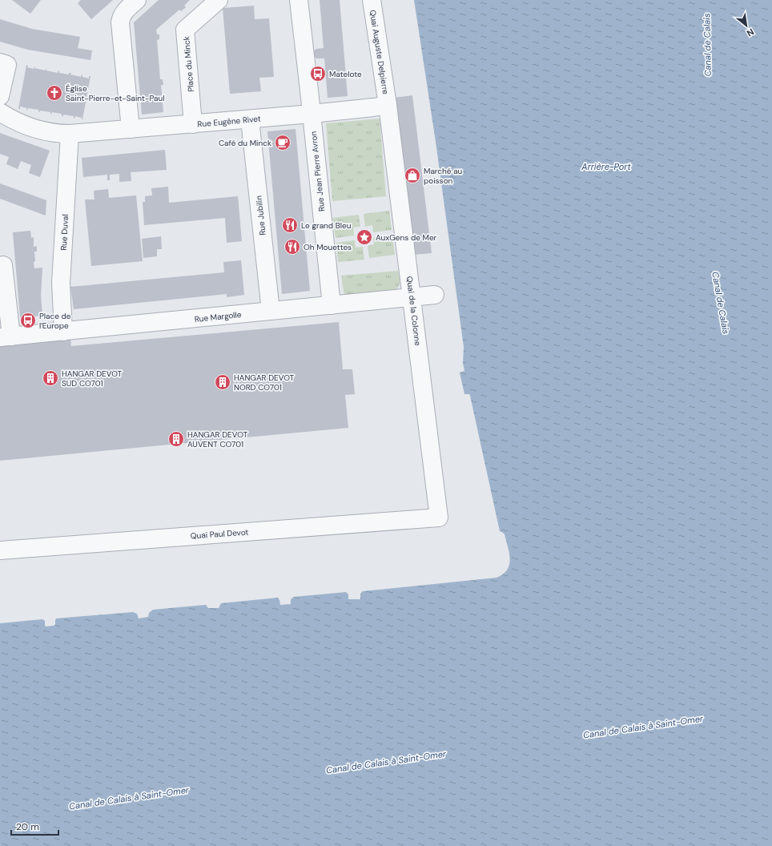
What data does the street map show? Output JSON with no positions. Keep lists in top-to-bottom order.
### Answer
{
  "streets": {
    "street": [
      "Quai Auguste Delpierre",
      "Place du Minck",
      "Rue Eugène Rivet",
      "Rue Jean Pierre Avron",
      "Rue Jubilin",
      "Rue Duval",
      "Quai de la Colonne",
      "Rue Margolle",
      "Quai Paul Devot"
    ]
  },
  "crossings": [
    ["Quai Auguste Delpierre", "Rue Eugène Rivet"],
    ["Quai Auguste Delpierre", "Quai de la Colonne"],
    ["Place du Minck", "Rue Eugène Rivet"],
    ["Rue Eugène Rivet", "Rue Jean Pierre Avron"],
    ["Rue Eugène Rivet", "Rue Jubilin"],
    ["Rue Eugène Rivet", "Rue Duval"],
    ["Rue Eugène Rivet", "Quai de la Colonne"],
    ["Rue Jean Pierre Avron", "Rue Margolle"],
    ["Rue Jubilin", "Rue Margolle"],
    ["Rue Duval", "Rue Margolle"],
    ["Quai de la Colonne", "Rue Margolle"],
    ["Quai de la Colonne", "Quai Paul Devot"]
  ],
  "water": ["Canal de Calais", "Arrière-Port", "Canal de Calais à Saint-Omer"],
  "places": {
    "bus stop": ["Matelote", "Place de l'Europe"],
    "church": ["Église Saint-Pierre-et-Saint-Paul"],
    "cafe": ["Café du Minck"],
    "shop": ["Marché au poisson"],
    "restaurant": ["Le grand Bleu", "Oh Mouettes"],
    "place": ["AuxGens de Mer"],
    "building": ["HANGAR DEVOT SUD CO701", "HANGAR DEVOT NORD CO701", "HANGAR DEVOT AUVENT CO701"]
  },
  "scale_bar": "20 m",
  "north": "bottom right"
}
